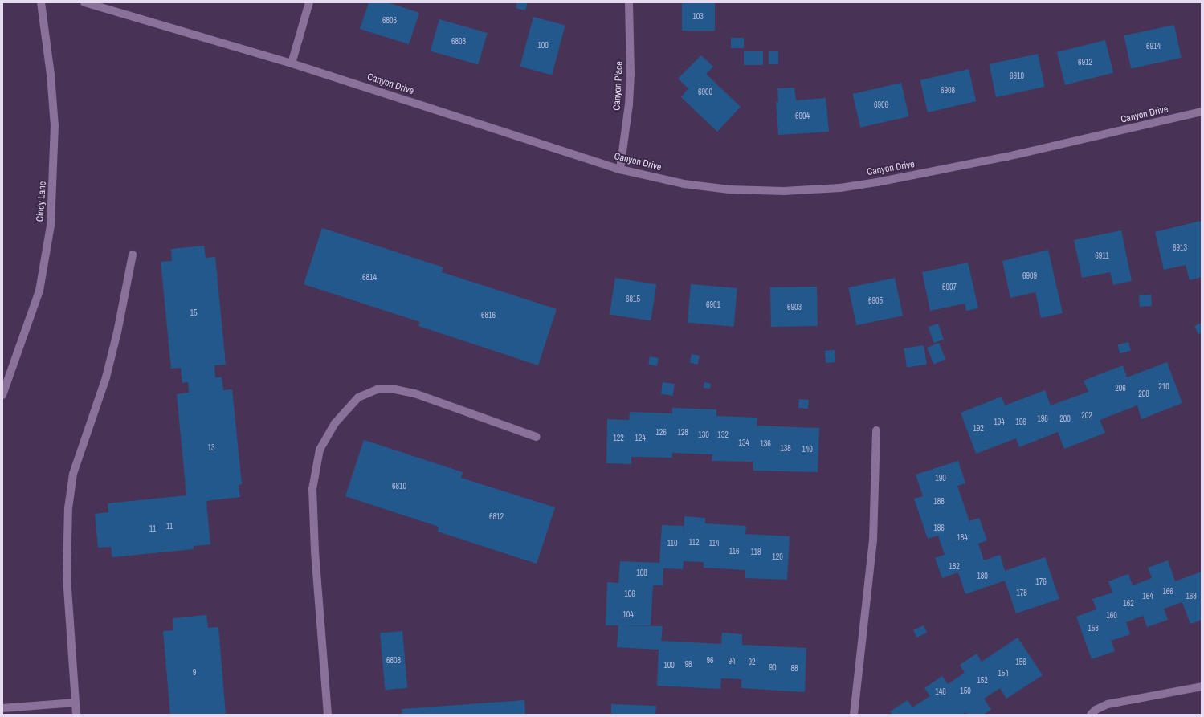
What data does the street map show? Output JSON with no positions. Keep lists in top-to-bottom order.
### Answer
{
  "streets": {
    "street": ["Canyon Drive", "Canyon Place", "Cindy Lane"]
  },
  "crossings": [
    ["Canyon Drive", "Canyon Place"]
  ],
  "house_numbers": [
    "103",
    "6806",
    "6808",
    "100",
    "6914",
    "6912",
    "6910",
    "6908",
    "6900",
    "6906",
    "6904",
    "6913",
    "6911",
    "6909",
    "6814",
    "6907",
    "6815",
    "6905",
    "6901",
    "6903",
    "15",
    "6816",
    "210",
    "206",
    "208",
    "202",
    "198",
    "200",
    "194",
    "196",
    "192",
    "126",
    "128",
    "130",
    "132",
    "122",
    "124",
    "134",
    "136",
    "13",
    "138",
    "140",
    "190",
    "6810",
    "188",
    "6812",
    "11",
    "186",
    "11",
    "184",
    "112",
    "110",
    "114",
    "116",
    "118",
    "120",
    "182",
    "108",
    "180",
    "176",
    "166",
    "178",
    "106",
    "164",
    "168",
    "162",
    "104",
    "160",
    "158",
    "6808",
    "96",
    "94",
    "92",
    "156",
    "98",
    "100",
    "90",
    "88",
    "9",
    "154",
    "152",
    "150",
    "148"
  ]
}
